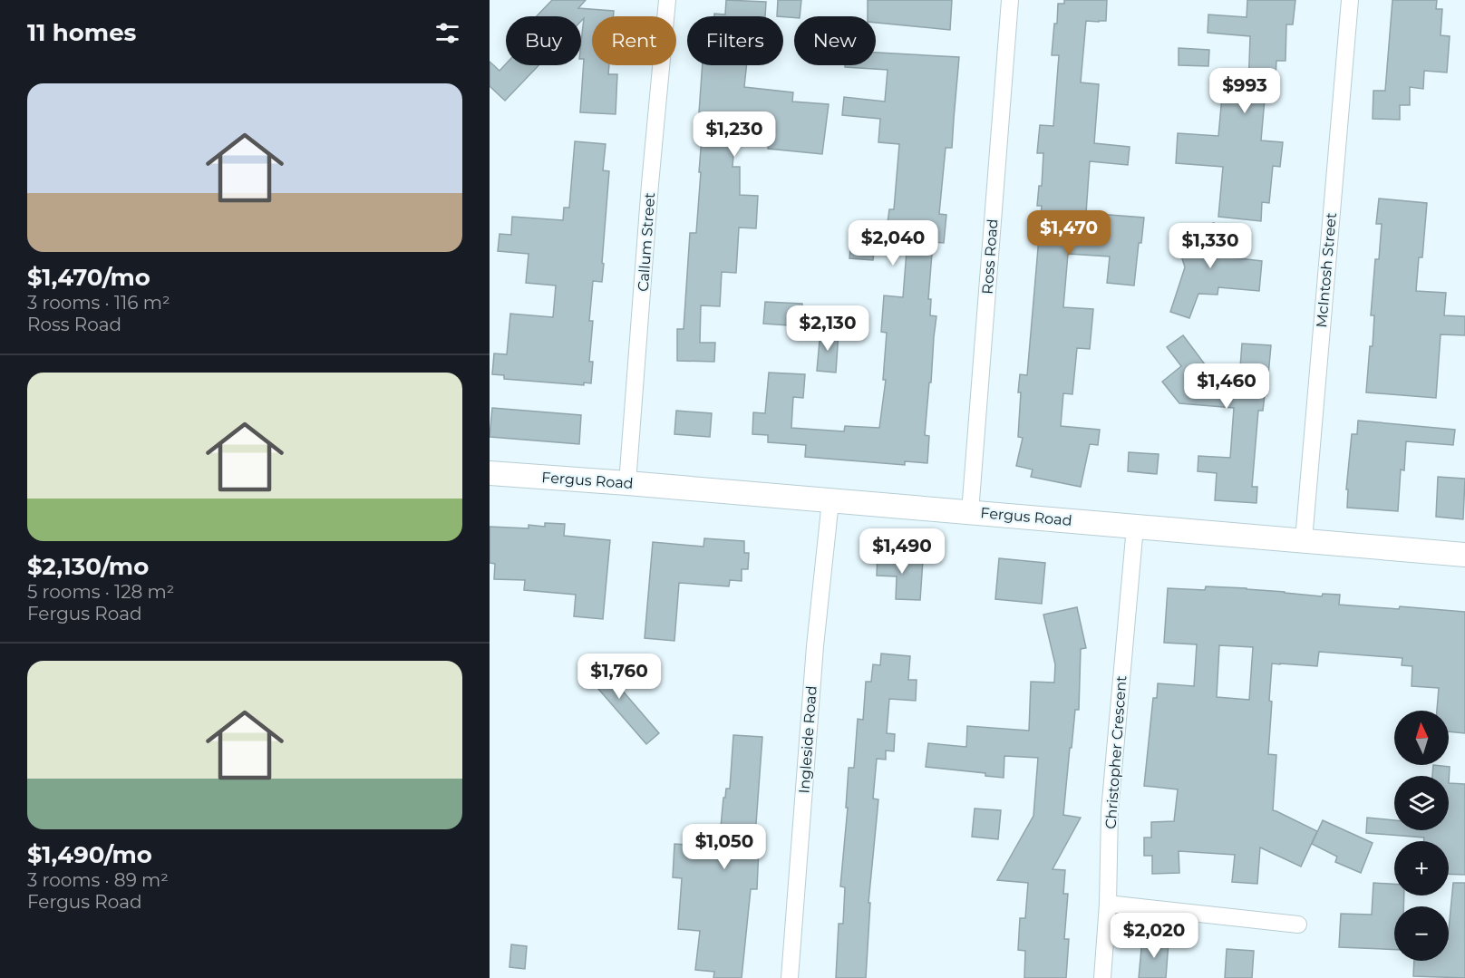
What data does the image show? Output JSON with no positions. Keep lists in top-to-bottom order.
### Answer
{
  "streets": {
    "street": [
      "Callum Street",
      "Ross Road",
      "McIntosh Street",
      "Fergus Road",
      "Ingleside Road",
      "Christopher Crescent"
    ]
  },
  "crossings": [
    ["Callum Street", "Fergus Road"],
    ["Ross Road", "Fergus Road"],
    ["McIntosh Street", "Fergus Road"],
    ["Fergus Road", "Ingleside Road"],
    ["Fergus Road", "Christopher Crescent"]
  ],
  "north": "top",
  "page": {
    "heading": "11 homes",
    "chip": [
      "Buy",
      "Rent",
      "Filters",
      "New"
    ],
    "list": [
      {
        "name": "$1,470/mo",
        "note": "3 rooms · 116 m² · Ross Road"
      },
      {
        "name": "$2,130/mo",
        "note": "5 rooms · 128 m² · Fergus Road"
      },
      {
        "name": "$1,490/mo",
        "note": "3 rooms · 89 m² · Fergus Road"
      }
    ],
    "price": [
      "$993",
      "$1,230",
      "$1,470",
      "$2,040",
      "$1,330",
      "$2,130",
      "$1,460",
      "$1,490",
      "$1,760",
      "$1,050",
      "$2,020"
    ],
    "map_buttons": ["+", "−"]
  }
}
